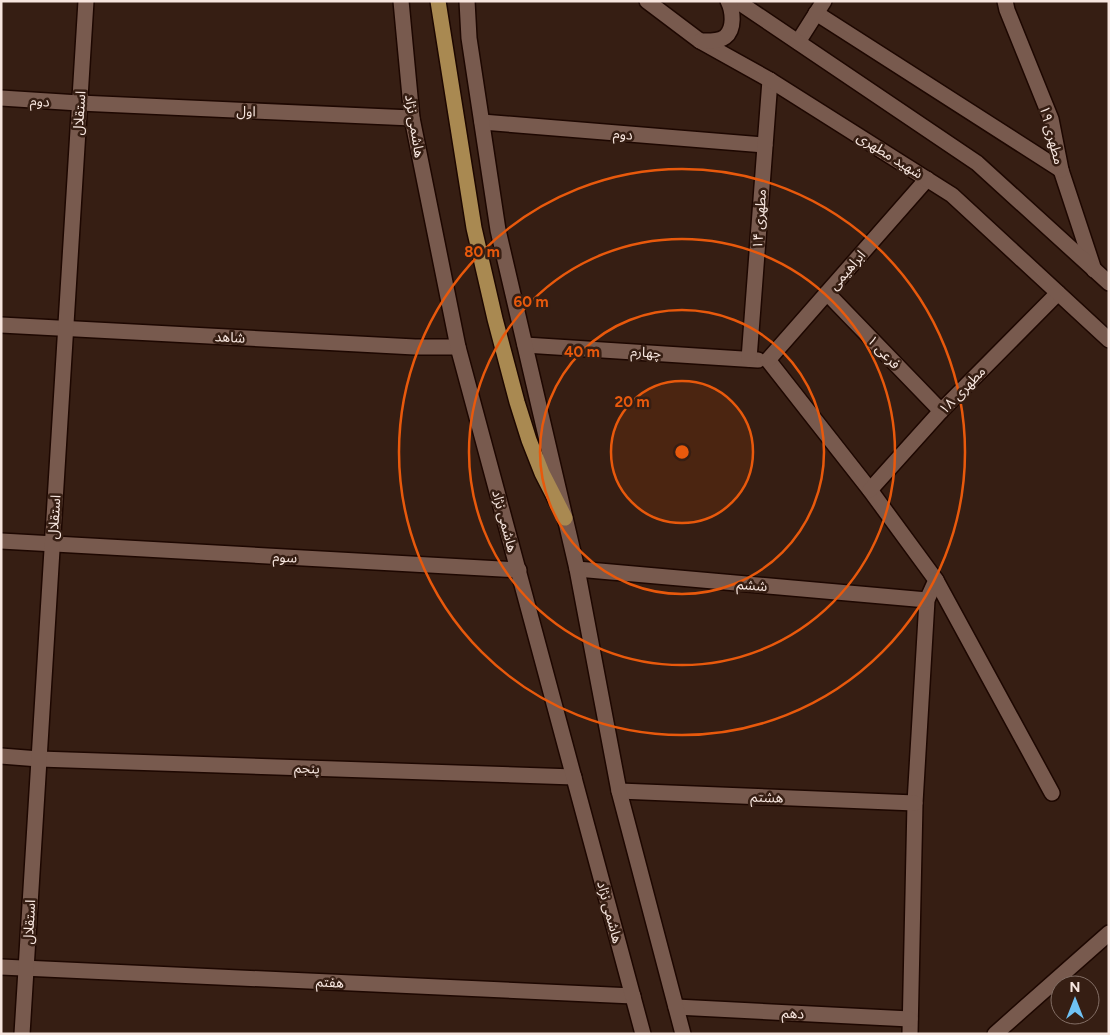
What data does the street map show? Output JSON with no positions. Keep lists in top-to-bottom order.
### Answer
{
  "streets": {
    "street": [
      "دوم",
      "اول",
      "استقلال",
      "هاشمی نژاد",
      "مطهری ۱۹",
      "شهید مطهری",
      "مطهری ۱۴",
      "ابراهیمی",
      "شاهد",
      "چهارم",
      "فرعی ۱",
      "مطهری ۱۸",
      "سوم",
      "ششم",
      "پنجم",
      "هشتم",
      "هفتم",
      "دهم"
    ]
  },
  "crossings": [
    ["دوم", "اول"],
    ["دوم", "استقلال"],
    ["دوم", "مطهری ۱۴"],
    ["اول", "استقلال"],
    ["اول", "هاشمی نژاد"],
    ["استقلال", "شاهد"],
    ["استقلال", "سوم"],
    ["استقلال", "پنجم"],
    ["استقلال", "هفتم"],
    ["هاشمی نژاد", "شاهد"],
    ["هاشمی نژاد", "سوم"],
    ["هاشمی نژاد", "پنجم"],
    ["هاشمی نژاد", "هفتم"],
    ["شهید مطهری", "مطهری ۱۴"],
    ["شهید مطهری", "ابراهیمی"],
    ["شهید مطهری", "مطهری ۱۸"],
    ["مطهری ۱۴", "چهارم"],
    ["ابراهیمی", "چهارم"],
    ["ابراهیمی", "فرعی ۱"],
    ["فرعی ۱", "مطهری ۱۸"]
  ],
  "north": "top",
  "rings": [
    "80 m",
    "60 m",
    "40 m",
    "20 m"
  ]
}
